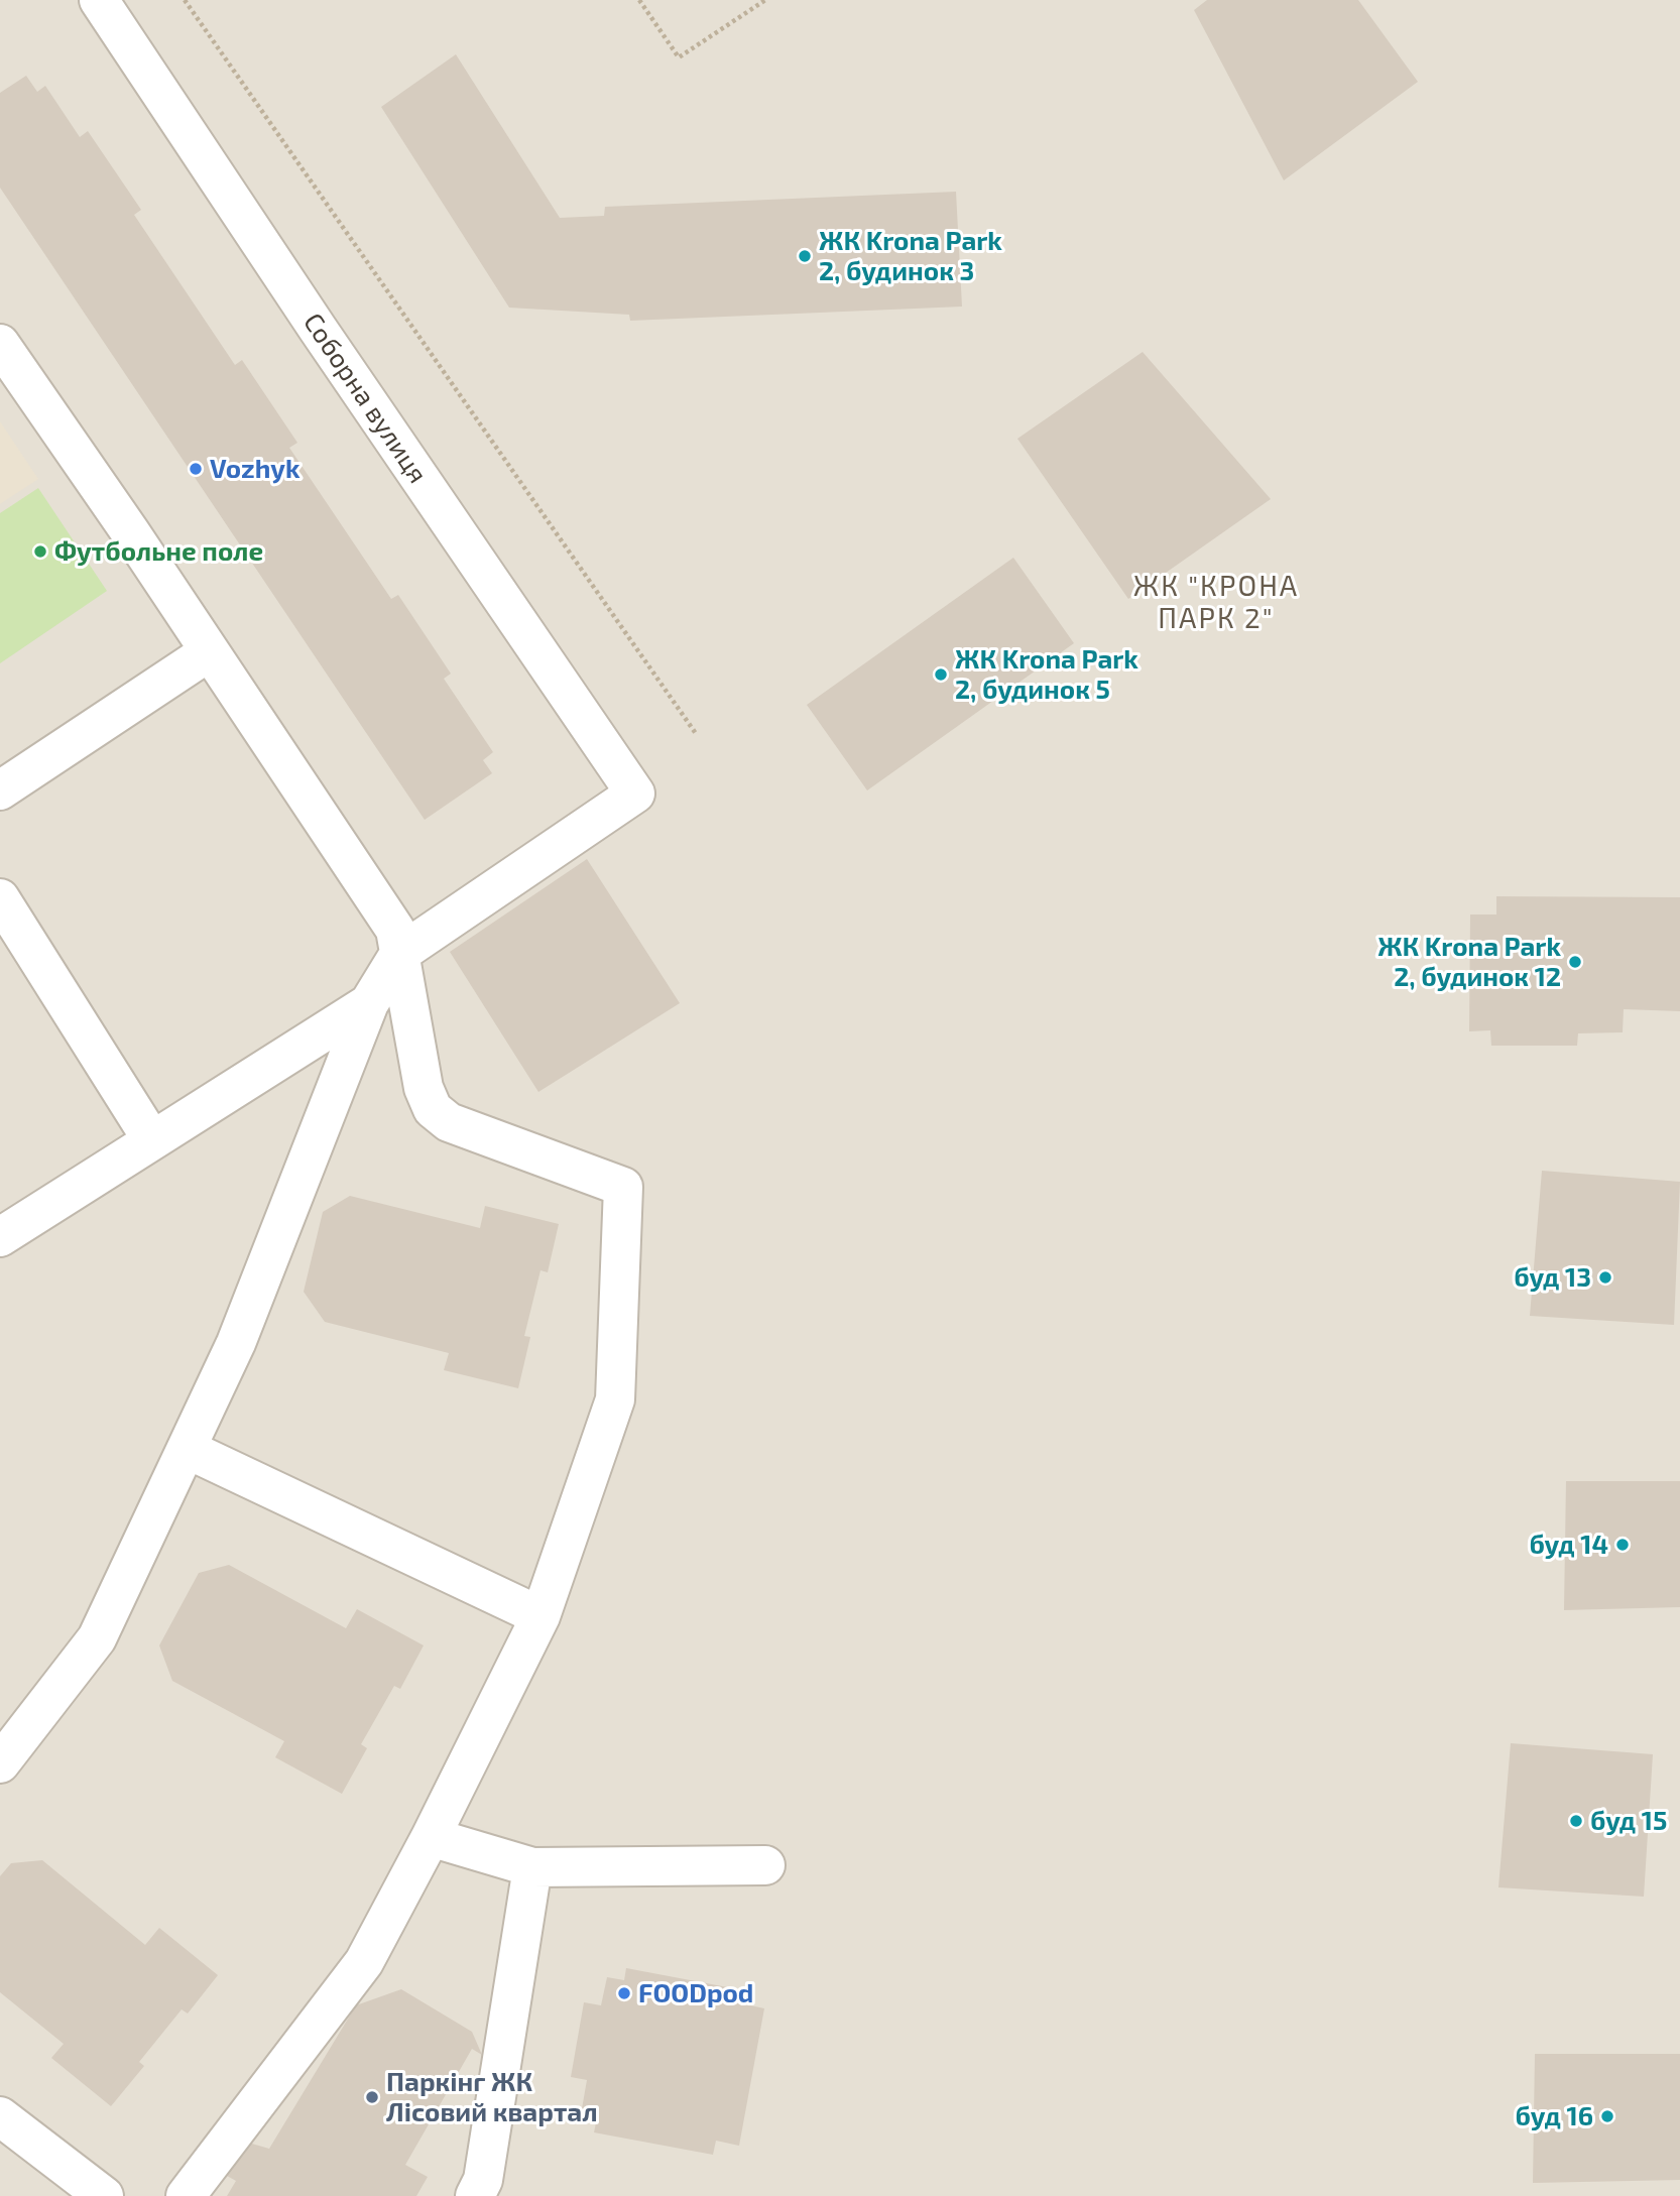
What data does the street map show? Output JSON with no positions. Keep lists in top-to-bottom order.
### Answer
{
  "streets": {
    "street": ["Соборна вулиця"]
  },
  "districts": ["ЖК \"КРОНА ПАРК 2\""],
  "places": [
    "ЖК Krona Park 2, будинок 3",
    "Vozhyk",
    "Футбольне поле",
    "ЖК Krona Park 2, будинок 5",
    "ЖК Krona Park 2, будинок 12",
    "буд 13",
    "буд 14",
    "буд 15",
    "FOODpod",
    "Паркінг ЖК Лісовий квартал",
    "буд 16"
  ]
}
